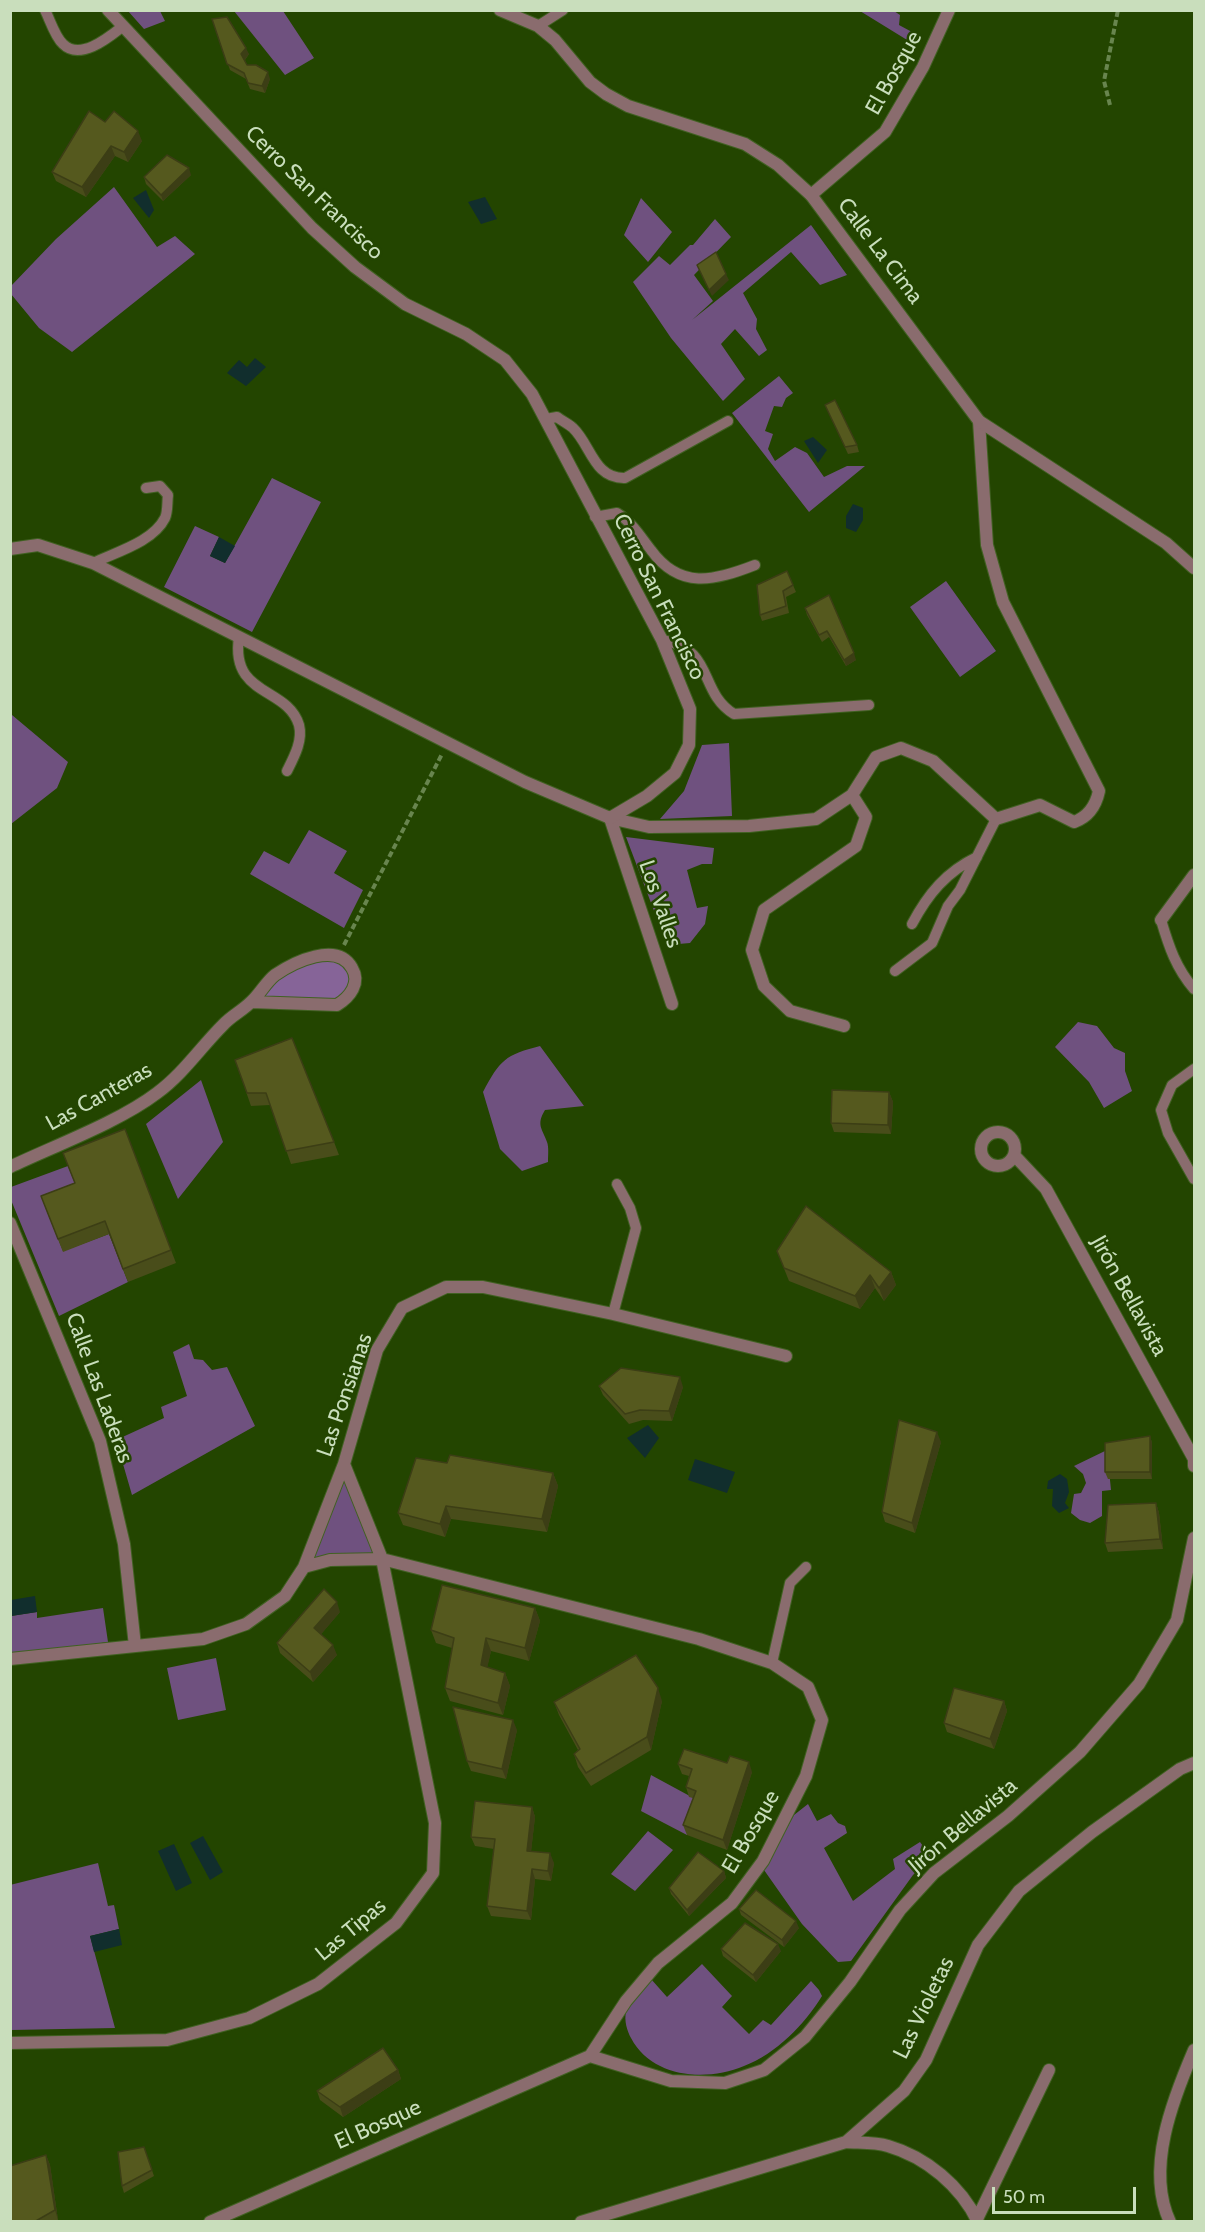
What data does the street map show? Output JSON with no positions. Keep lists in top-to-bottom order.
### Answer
{
  "streets": {
    "street": [
      "El Bosque",
      "Cerro San Francisco",
      "Calle La Cima",
      "Los Valles",
      "Las Canteras",
      "Jirón Bellavista",
      "Calle Las Laderas",
      "Las Ponsianas",
      "Las Tipas",
      "Las Violetas"
    ]
  },
  "crossings": [
    ["El Bosque", "Calle La Cima"],
    ["El Bosque", "Jirón Bellavista"],
    ["El Bosque", "Las Ponsianas"],
    ["El Bosque", "Las Tipas"],
    ["Cerro San Francisco", "Los Valles"],
    ["Calle Las Laderas", "Las Ponsianas"],
    ["Las Ponsianas", "Las Tipas"]
  ],
  "scale_bar": "50 m"
}
